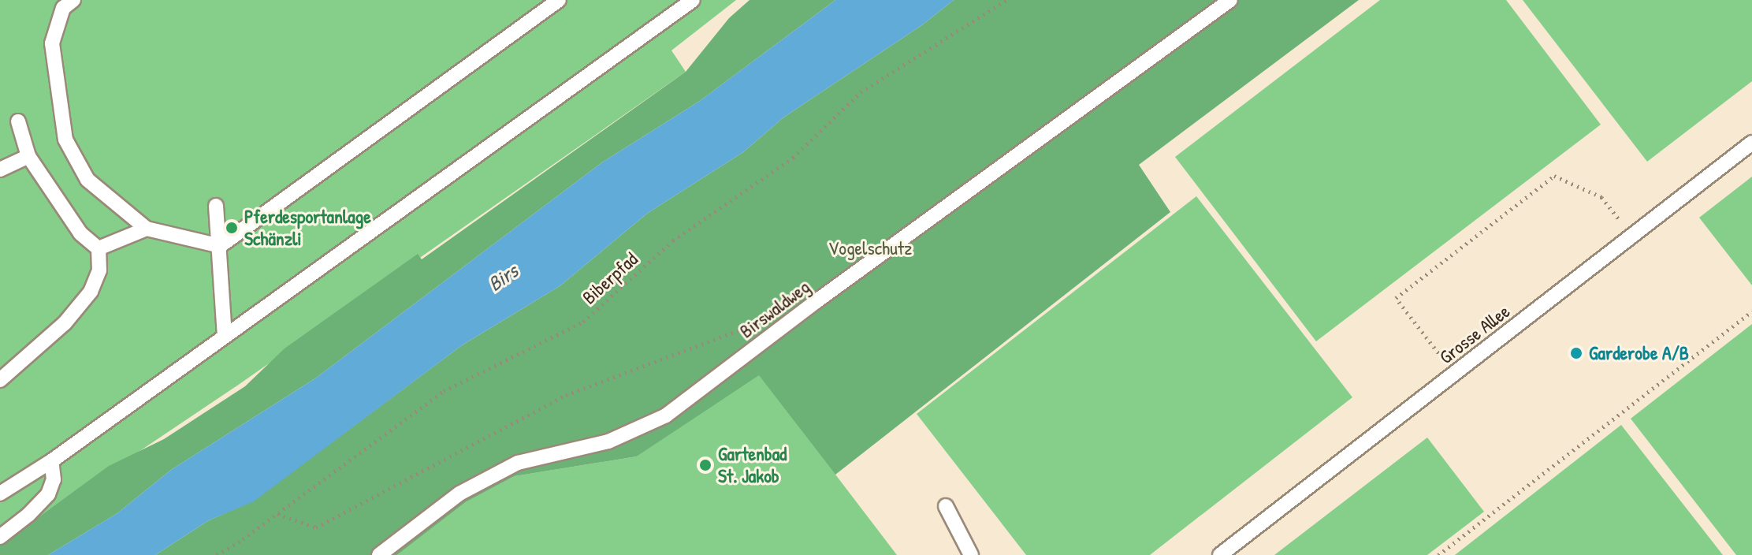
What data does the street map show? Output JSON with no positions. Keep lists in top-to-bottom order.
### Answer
{
  "streets": {
    "lane": ["Birswaldweg", "Grosse Allee"],
    "path": ["Biberpfad"]
  },
  "water": ["Birs"],
  "parks": ["Vogelschutz"],
  "places": ["Pferdesportanlage Schänzli", "Garderobe A/B", "Gartenbad St. Jakob"]
}
